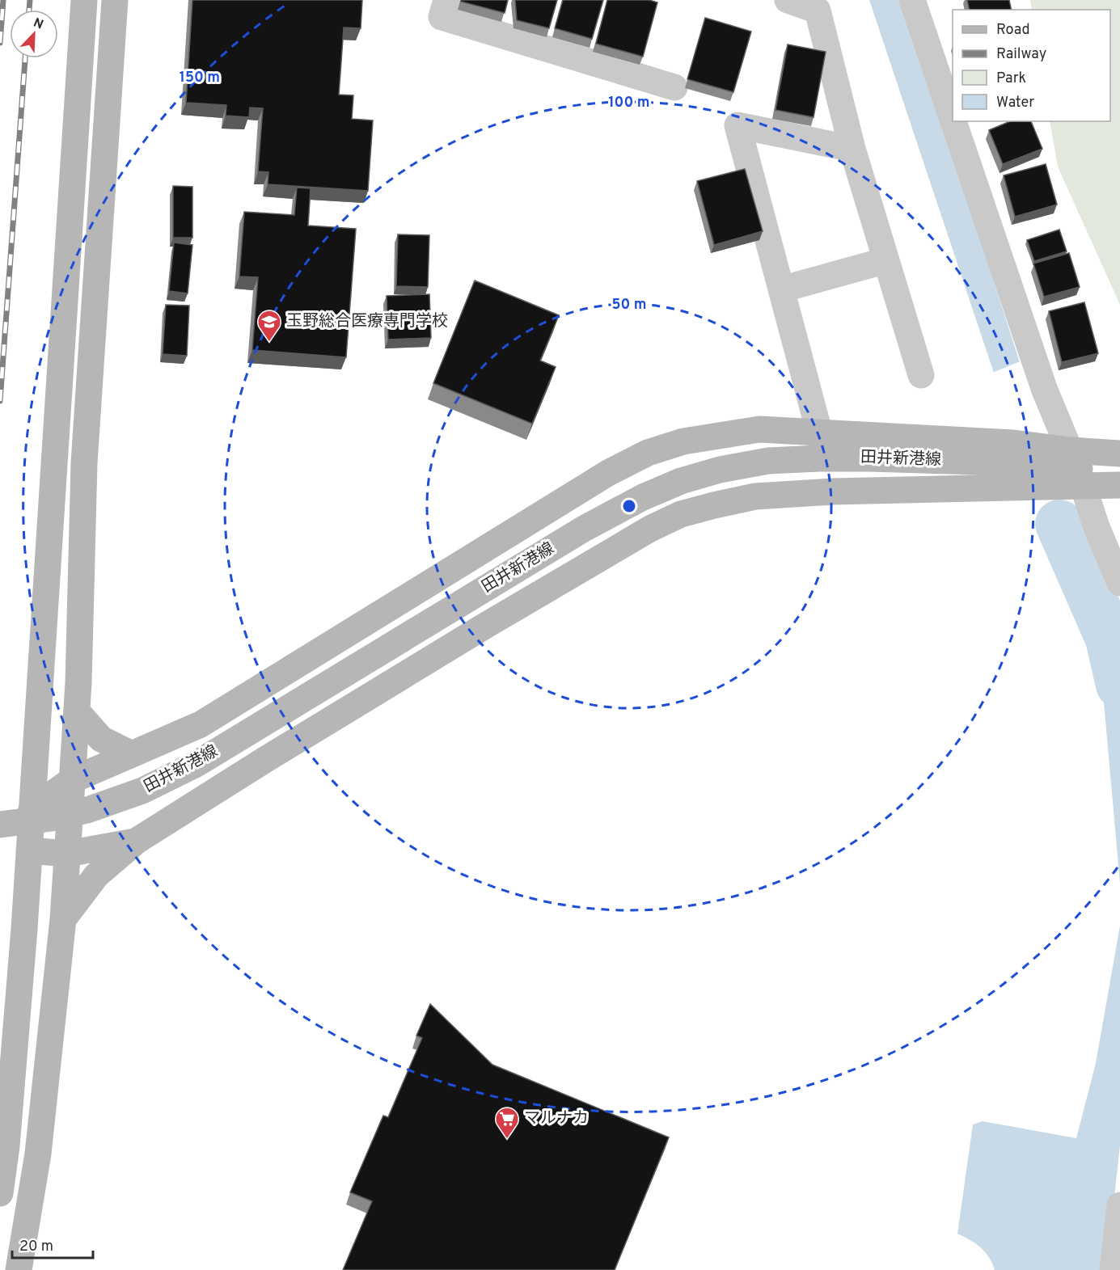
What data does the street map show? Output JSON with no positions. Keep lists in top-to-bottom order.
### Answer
{
  "streets": {
    "main road": ["田井新港線"]
  },
  "places": {
    "school or university": ["玉野総合医療専門学校"],
    "supermarket": ["マルナカ"]
  },
  "legend": [
    "Road",
    "Railway",
    "Park",
    "Water"
  ],
  "scale_bar": "20 m",
  "north": "top right",
  "rings": ["150 m", "100 m", "50 m"]
}
